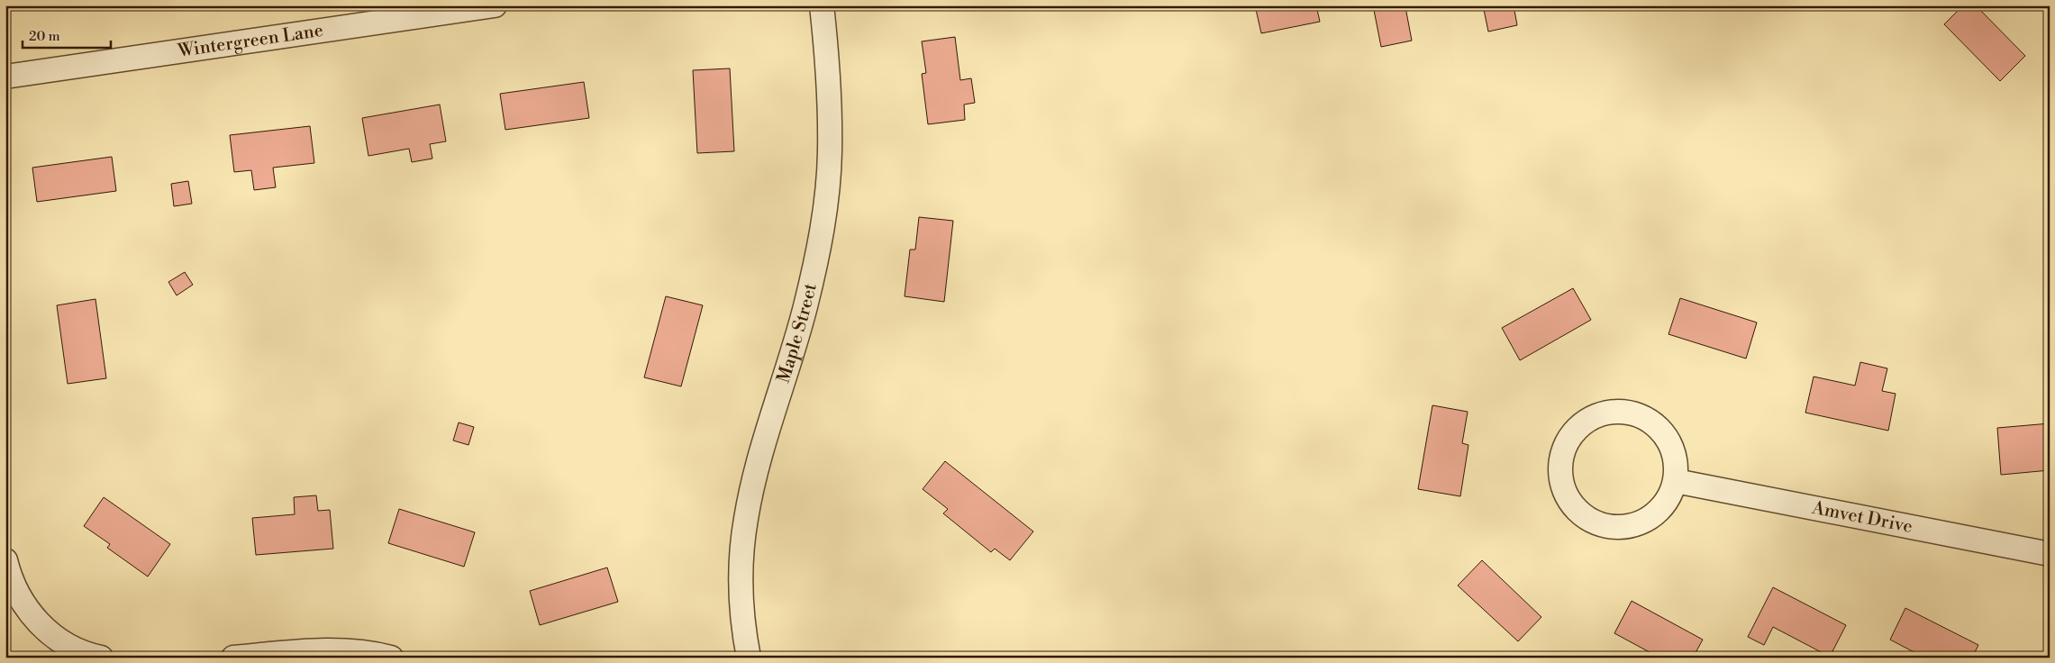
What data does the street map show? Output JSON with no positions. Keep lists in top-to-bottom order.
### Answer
{
  "streets": {
    "street": ["Wintergreen Lane", "Maple Street", "Amvet Drive"]
  },
  "scale_bar": "20 m"
}
